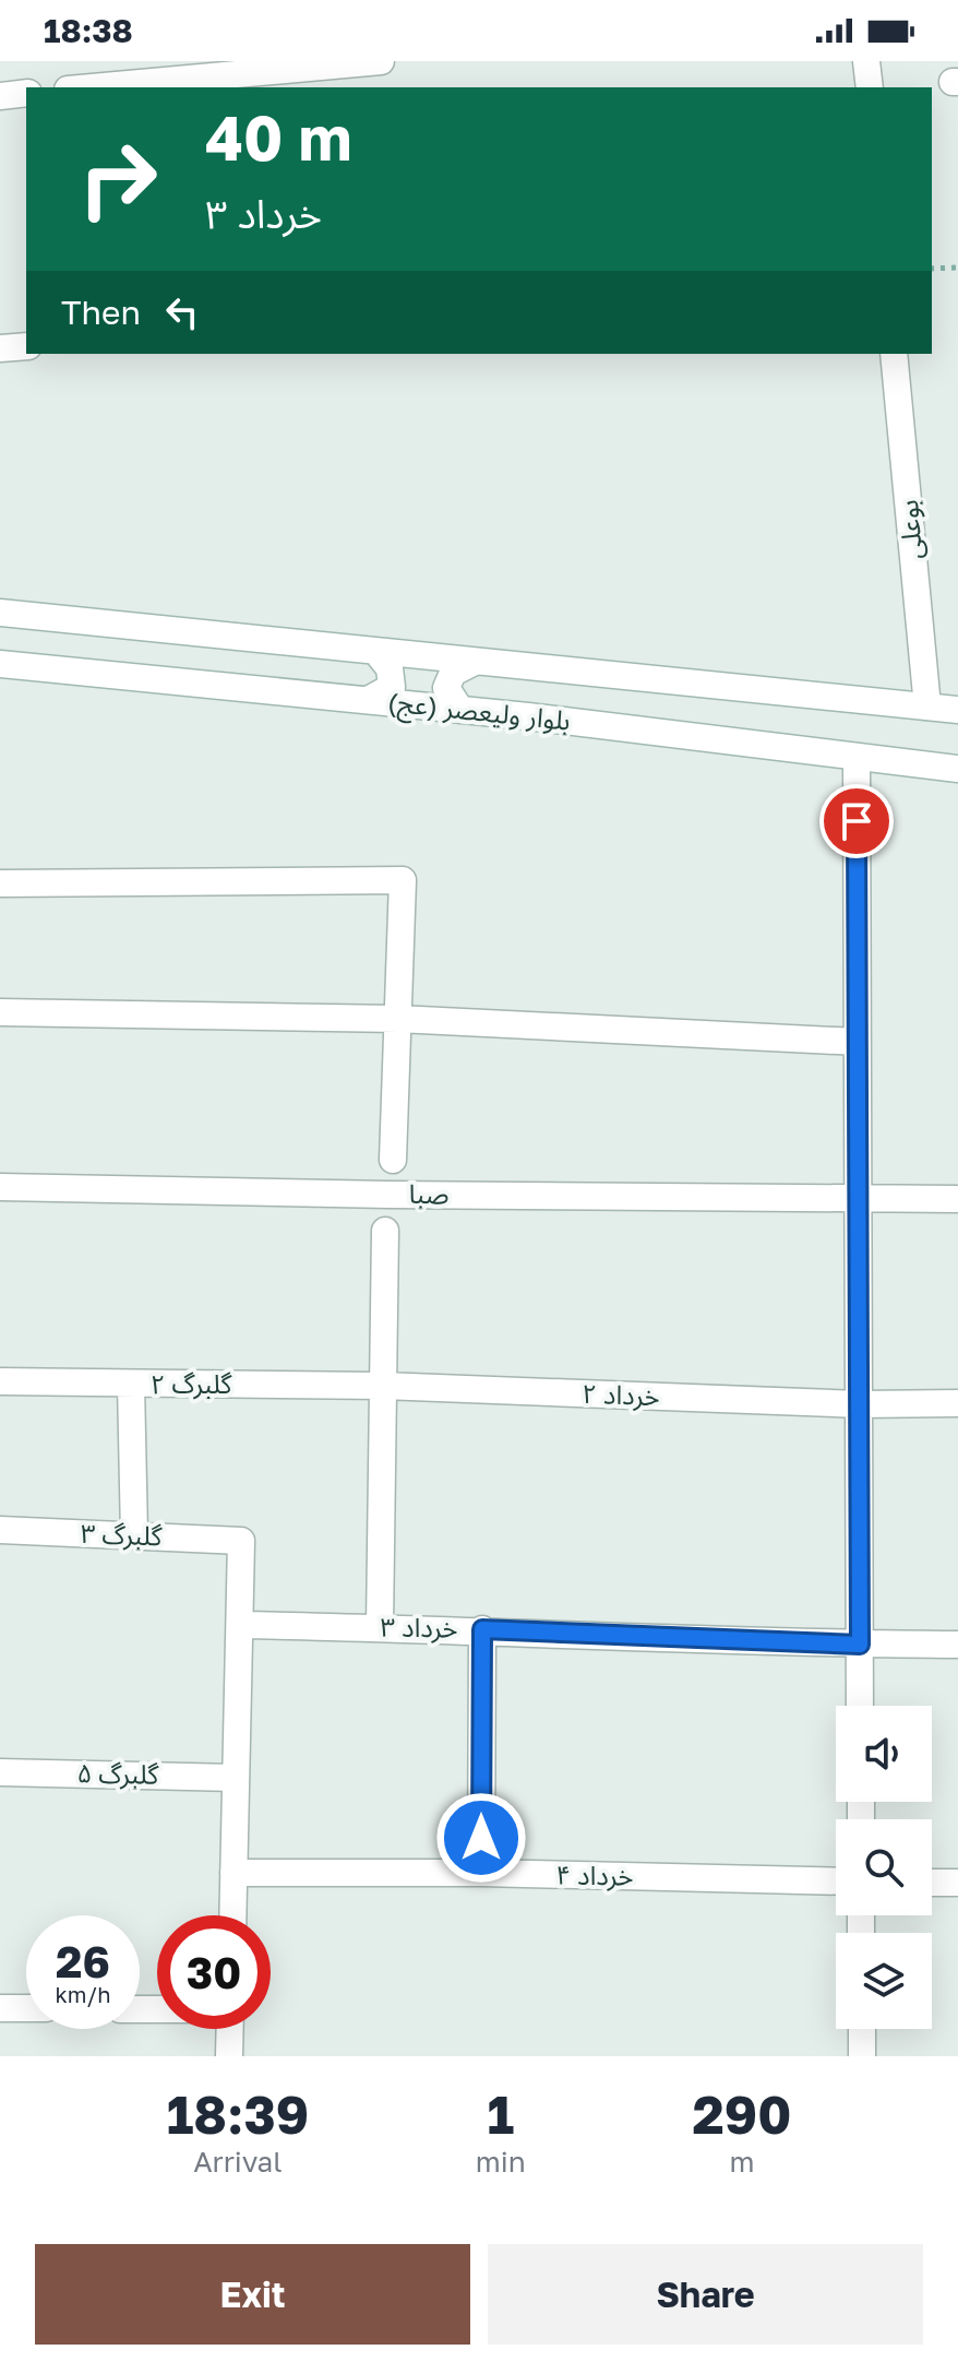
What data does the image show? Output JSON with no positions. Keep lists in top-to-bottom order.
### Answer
{
  "streets": {
    "street": [
      "بوعلی",
      "بلوار ولیعصر (عج)",
      "صبا",
      "گلبرگ ۲",
      "خرداد ۲",
      "گلبرگ ۳",
      "خرداد ۳",
      "گلبرگ ۵",
      "خرداد ۴"
    ]
  },
  "crossings": [
    ["بوعلی", "بلوار ولیعصر (عج)"],
    ["گلبرگ ۲", "خرداد ۲"],
    ["گلبرگ ۳", "خرداد ۳"]
  ],
  "page": {
    "status": "18:38",
    "turn": ["40 m", "خرداد ۳"],
    "then": "Then",
    "speed": "26 km/h",
    "limit": "30",
    "eta": [
      "18:39",
      "Arrival",
      "1",
      "min",
      "290",
      "m"
    ],
    "buttons": ["Exit", "Share"]
  }
}
